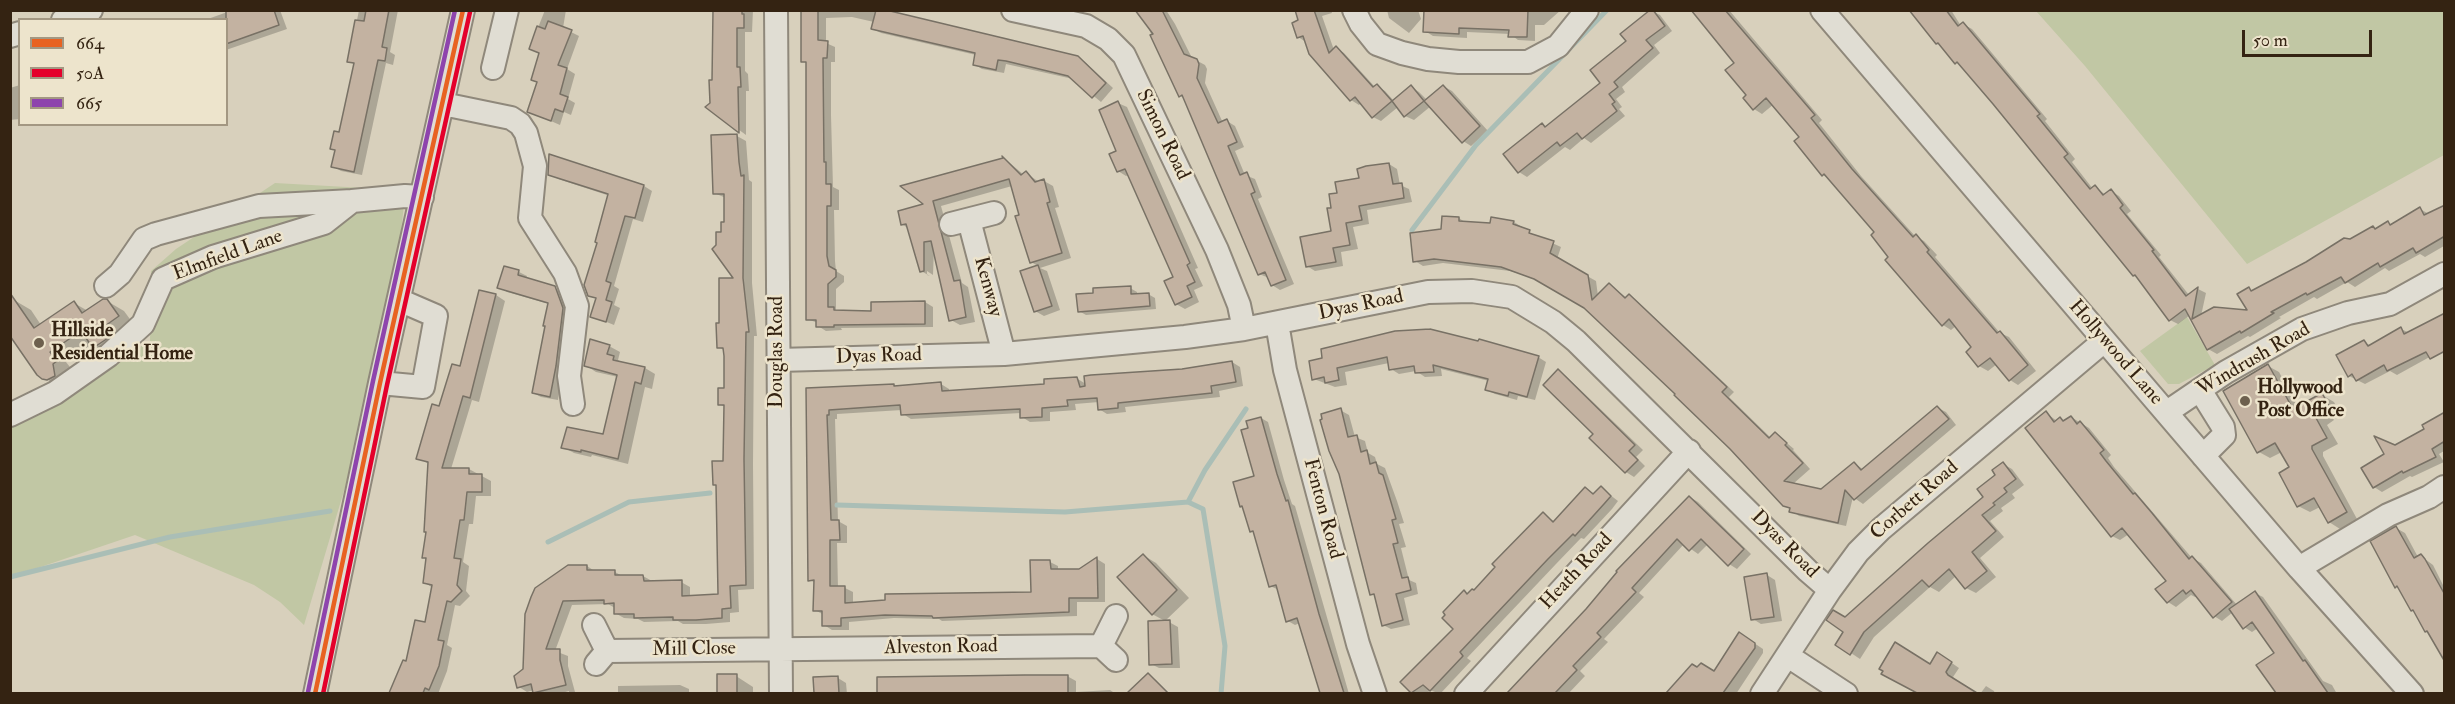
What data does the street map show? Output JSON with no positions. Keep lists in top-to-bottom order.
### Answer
{
  "streets": {
    "street": [
      "Simon Road",
      "Elmfield Lane",
      "Kenway",
      "Dyas Road",
      "Douglas Road",
      "Hollywood Lane",
      "Windrush Road",
      "Corbett Road",
      "Fenton Road",
      "Heath Road",
      "Alveston Road",
      "Mill Close"
    ]
  },
  "crossings": [
    ["Simon Road", "Dyas Road"],
    ["Kenway", "Dyas Road"],
    ["Dyas Road", "Douglas Road"],
    ["Dyas Road", "Corbett Road"],
    ["Dyas Road", "Fenton Road"],
    ["Dyas Road", "Heath Road"],
    ["Douglas Road", "Alveston Road"],
    ["Douglas Road", "Mill Close"],
    ["Hollywood Lane", "Windrush Road"],
    ["Hollywood Lane", "Corbett Road"],
    ["Alveston Road", "Mill Close"]
  ],
  "places": ["Hillside Residential Home", "Hollywood Post Office"],
  "lines": ["transit line 664", "transit line 665", "transit line 50A"],
  "legend": ["664", "50A", "665"],
  "scale_bar": "50 m"
}
